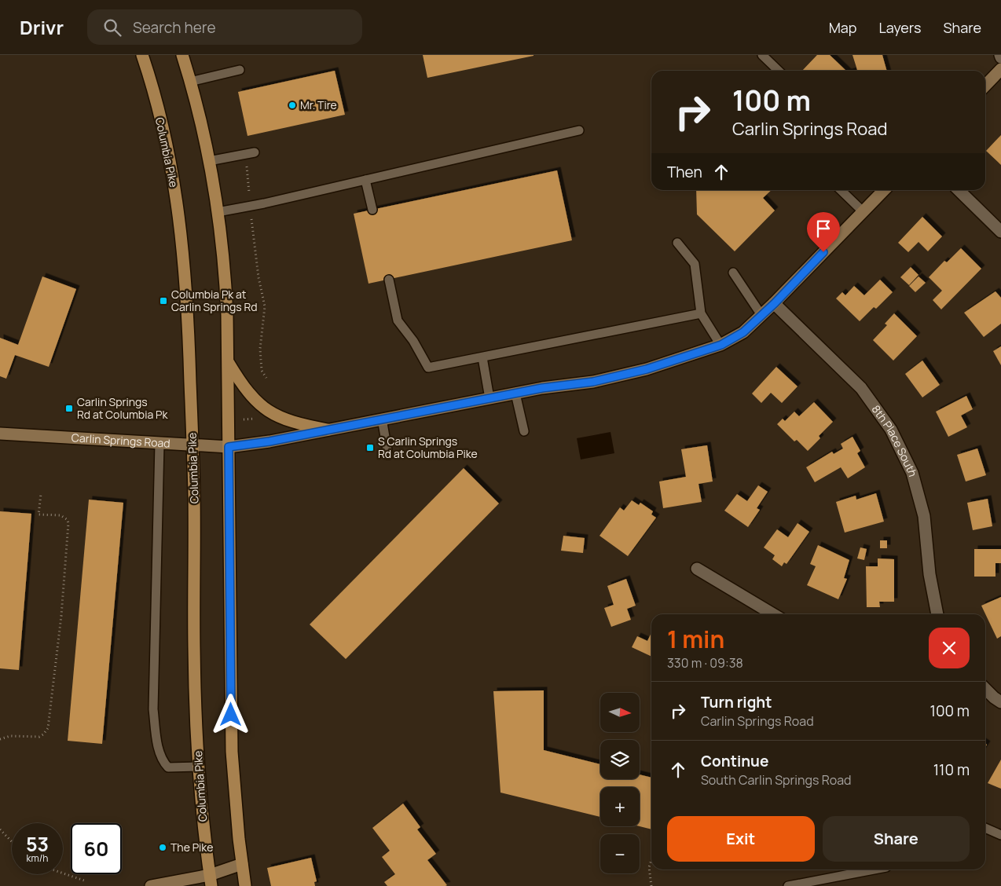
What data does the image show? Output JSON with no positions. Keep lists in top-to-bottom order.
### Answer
{
  "streets": {
    "main road": ["Columbia Pike", "Carlin Springs Road"],
    "street": ["8th Place South"]
  },
  "crossings": [
    ["Columbia Pike", "Carlin Springs Road"],
    ["Carlin Springs Road", "8th Place South"]
  ],
  "places": {
    "other": ["Mr. Tire", "The Pike"],
    "transit": ["Columbia Pk at Carlin Springs Rd", "Carlin Springs Rd at Columbia Pk", "S Carlin Springs Rd at Columbia Pike"]
  },
  "north": "right",
  "page": {
    "header": "Drivr",
    "search": "Search here",
    "nav": ["Map", "Layers", "Share"],
    "turn": ["100 m", "Carlin Springs Road"],
    "then": "Then",
    "heading": ["1 min", "330 m · 09:38"],
    "list": [
      {
        "name": "Turn right",
        "note": "Carlin Springs Road",
        "value": "100 m"
      },
      {
        "name": "Continue",
        "note": "South Carlin Springs Road",
        "value": "110 m"
      }
    ],
    "map_buttons": ["+", "−"],
    "buttons": ["Exit", "Share"],
    "speed": "53 km/h",
    "limit": "60"
  }
}
